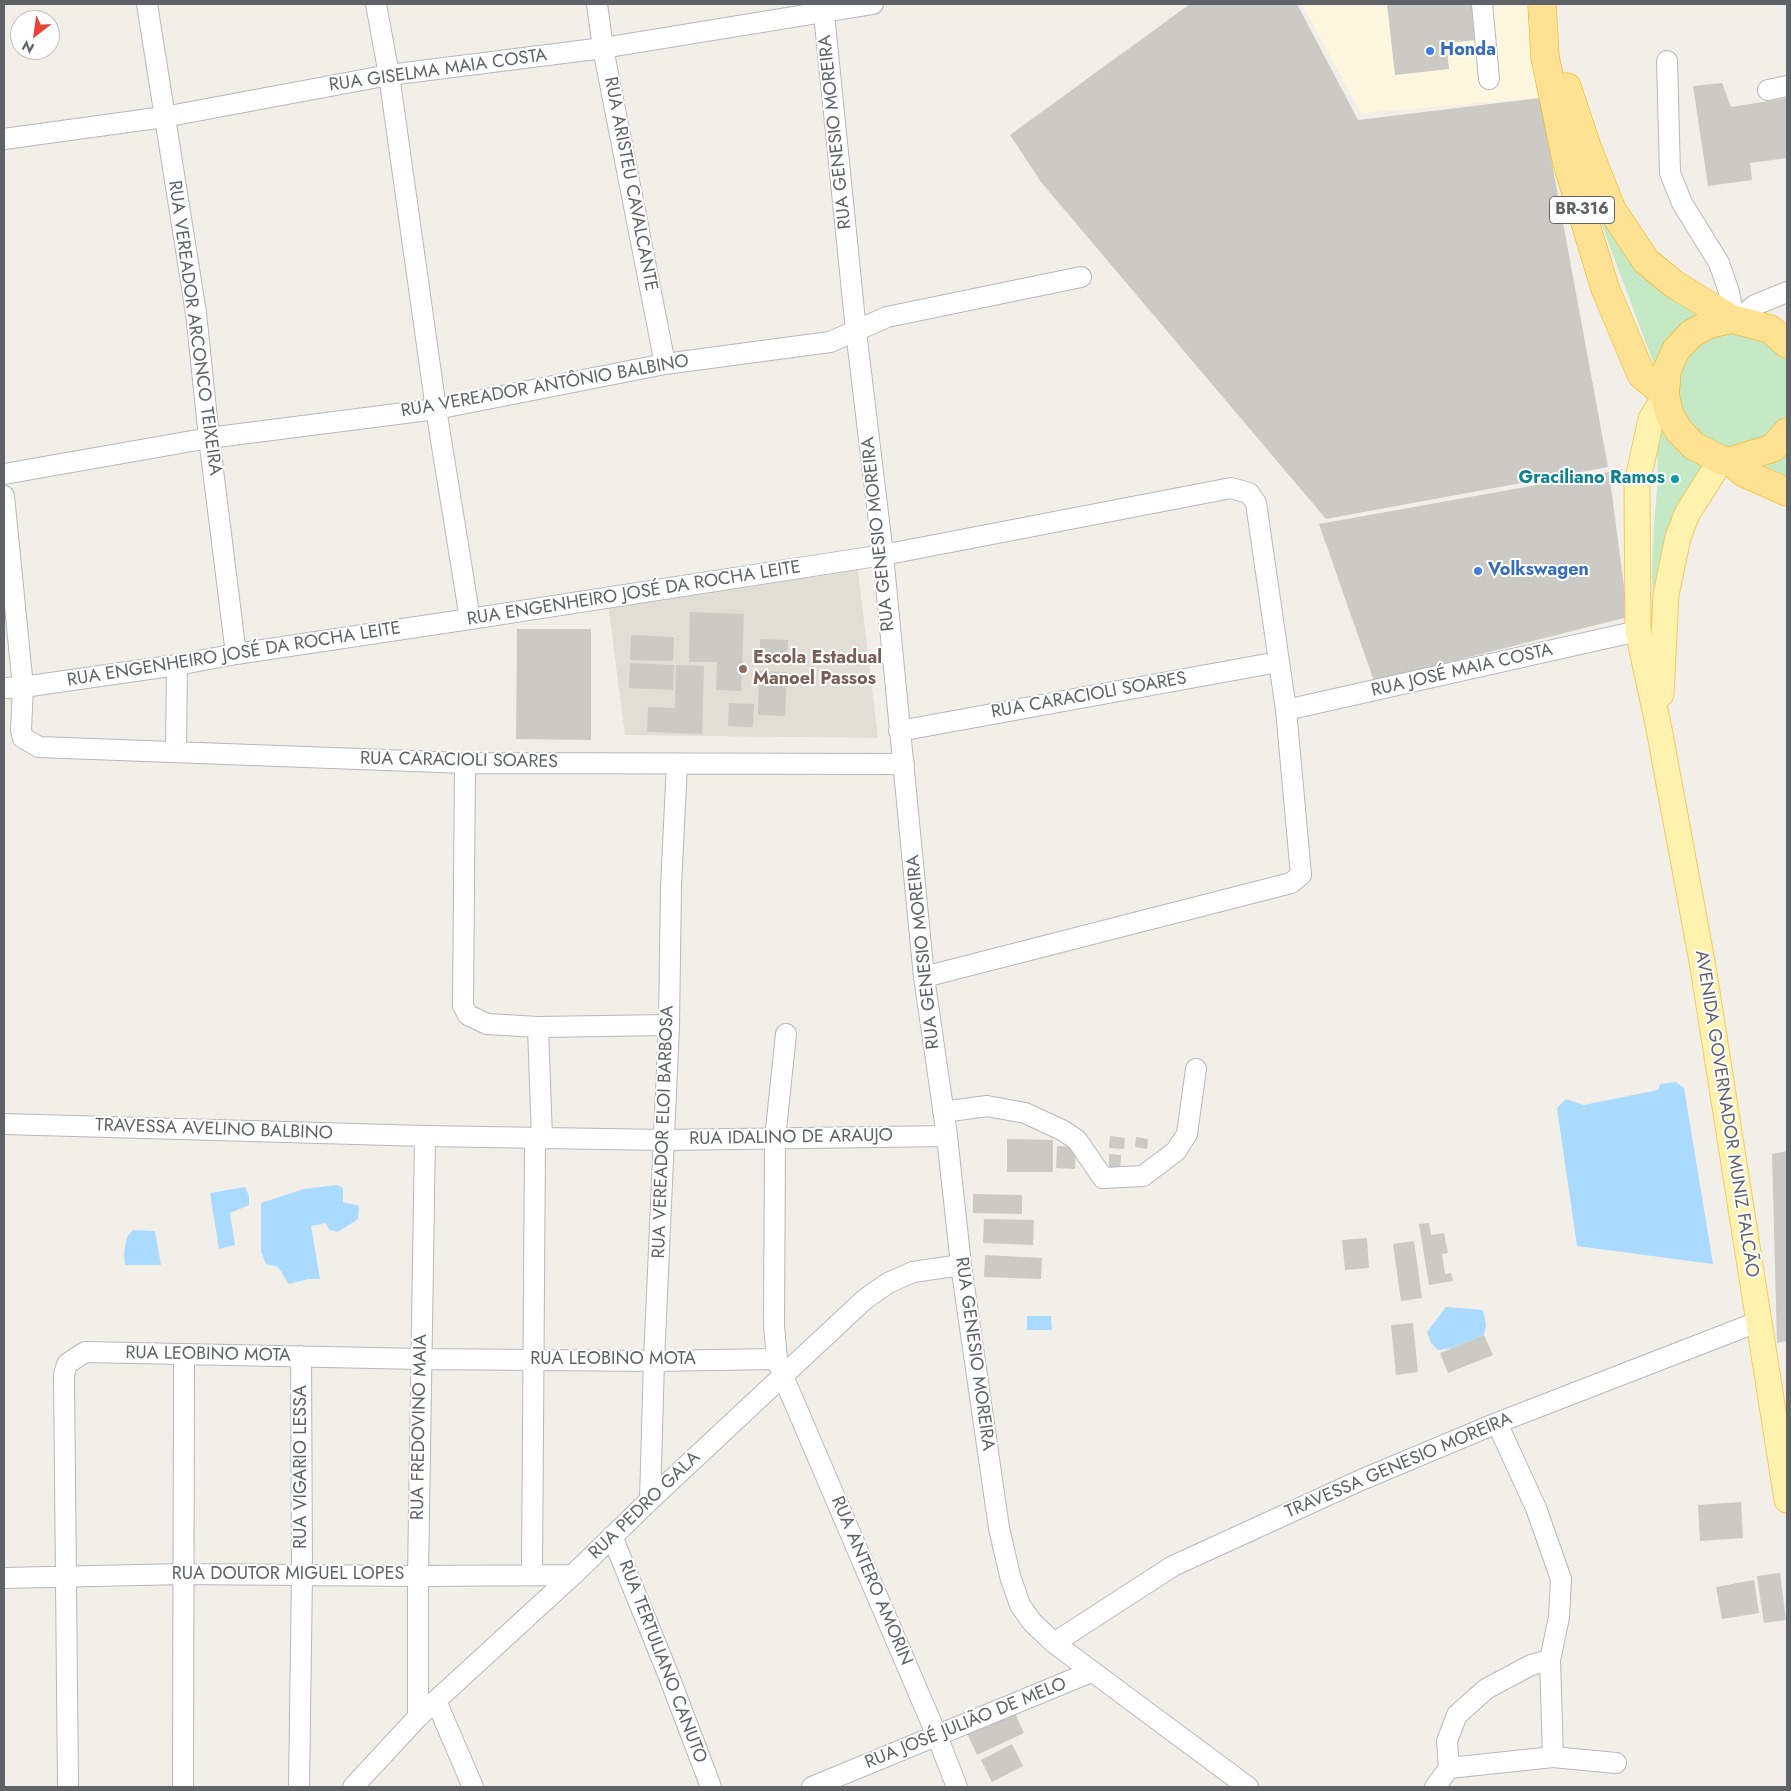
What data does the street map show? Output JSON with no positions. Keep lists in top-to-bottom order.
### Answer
{
  "streets": {
    "highway": ["BR-316"],
    "main road": ["AVENIDA GOVERNADOR MUNIZ FALCÃO"],
    "street": [
      "RUA GISELMA MAIA COSTA",
      "RUA GENESIO MOREIRA",
      "RUA ARISTEU CAVALCANTE",
      "RUA VEREADOR ARCONCO TEIXEIRA",
      "RUA VEREADOR ANTÔNIO BALBINO",
      "RUA ENGENHEIRO JOSÉ DA ROCHA LEITE",
      "RUA JOSÉ MAIA COSTA",
      "RUA CARACIOLI SOARES",
      "TRAVESSA AVELINO BALBINO",
      "RUA VEREADOR ELOI BARBOSA",
      "RUA IDALINO DE ARAUJO",
      "RUA LEOBINO MOTA",
      "RUA FREDOVINO MAIA",
      "TRAVESSA GENESIO MOREIRA",
      "RUA VIGARIO LESSA",
      "RUA PEDRO GALA",
      "RUA DOUTOR MIGUEL LOPES",
      "RUA ANTERO AMORIN",
      "RUA TERTULIANO CANUTO",
      "RUA JOSÉ JULIÃO DE MELO"
    ]
  },
  "crossings": [
    ["RUA GISELMA MAIA COSTA", "RUA GENESIO MOREIRA"],
    ["RUA GISELMA MAIA COSTA", "RUA ARISTEU CAVALCANTE"],
    ["RUA GISELMA MAIA COSTA", "RUA VEREADOR ARCONCO TEIXEIRA"],
    ["RUA GENESIO MOREIRA", "RUA VEREADOR ANTÔNIO BALBINO"],
    ["RUA GENESIO MOREIRA", "RUA ENGENHEIRO JOSÉ DA ROCHA LEITE"],
    ["RUA GENESIO MOREIRA", "RUA CARACIOLI SOARES"],
    ["RUA GENESIO MOREIRA", "RUA IDALINO DE ARAUJO"],
    ["RUA GENESIO MOREIRA", "TRAVESSA GENESIO MOREIRA"],
    ["RUA GENESIO MOREIRA", "RUA PEDRO GALA"],
    ["RUA GENESIO MOREIRA", "RUA JOSÉ JULIÃO DE MELO"],
    ["RUA ARISTEU CAVALCANTE", "RUA VEREADOR ANTÔNIO BALBINO"],
    ["BR-316", "AVENIDA GOVERNADOR MUNIZ FALCÃO"],
    ["RUA VEREADOR ARCONCO TEIXEIRA", "RUA VEREADOR ANTÔNIO BALBINO"],
    ["RUA VEREADOR ARCONCO TEIXEIRA", "RUA ENGENHEIRO JOSÉ DA ROCHA LEITE"],
    ["RUA ENGENHEIRO JOSÉ DA ROCHA LEITE", "RUA CARACIOLI SOARES"],
    ["RUA JOSÉ MAIA COSTA", "AVENIDA GOVERNADOR MUNIZ FALCÃO"],
    ["RUA CARACIOLI SOARES", "RUA VEREADOR ELOI BARBOSA"],
    ["AVENIDA GOVERNADOR MUNIZ FALCÃO", "TRAVESSA GENESIO MOREIRA"],
    ["TRAVESSA AVELINO BALBINO", "RUA IDALINO DE ARAUJO"],
    ["TRAVESSA AVELINO BALBINO", "RUA FREDOVINO MAIA"],
    ["RUA VEREADOR ELOI BARBOSA", "RUA IDALINO DE ARAUJO"],
    ["RUA VEREADOR ELOI BARBOSA", "RUA LEOBINO MOTA"],
    ["RUA VEREADOR ELOI BARBOSA", "RUA PEDRO GALA"],
    ["RUA IDALINO DE ARAUJO", "RUA FREDOVINO MAIA"],
    ["RUA IDALINO DE ARAUJO", "RUA ANTERO AMORIN"],
    ["RUA LEOBINO MOTA", "RUA FREDOVINO MAIA"],
    ["RUA LEOBINO MOTA", "RUA VIGARIO LESSA"],
    ["RUA LEOBINO MOTA", "RUA PEDRO GALA"],
    ["RUA LEOBINO MOTA", "RUA DOUTOR MIGUEL LOPES"],
    ["RUA LEOBINO MOTA", "RUA ANTERO AMORIN"],
    ["RUA FREDOVINO MAIA", "RUA PEDRO GALA"],
    ["RUA FREDOVINO MAIA", "RUA DOUTOR MIGUEL LOPES"],
    ["RUA VIGARIO LESSA", "RUA DOUTOR MIGUEL LOPES"],
    ["RUA PEDRO GALA", "RUA DOUTOR MIGUEL LOPES"],
    ["RUA PEDRO GALA", "RUA ANTERO AMORIN"],
    ["RUA PEDRO GALA", "RUA TERTULIANO CANUTO"],
    ["RUA ANTERO AMORIN", "RUA JOSÉ JULIÃO DE MELO"]
  ],
  "places": [
    "Honda",
    "Graciliano Ramos",
    "Volkswagen",
    "Escola Estadual Manoel Passos"
  ],
  "north": "bottom left"
}
